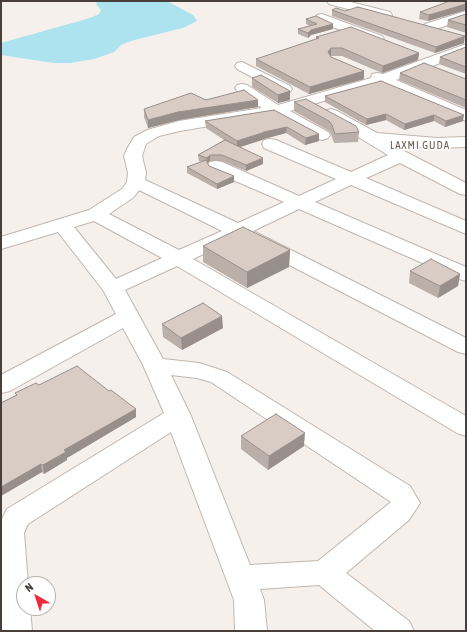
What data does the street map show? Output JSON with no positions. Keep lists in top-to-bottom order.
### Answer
{
  "districts": ["LAXMI GUDA"],
  "north": "top left"
}
